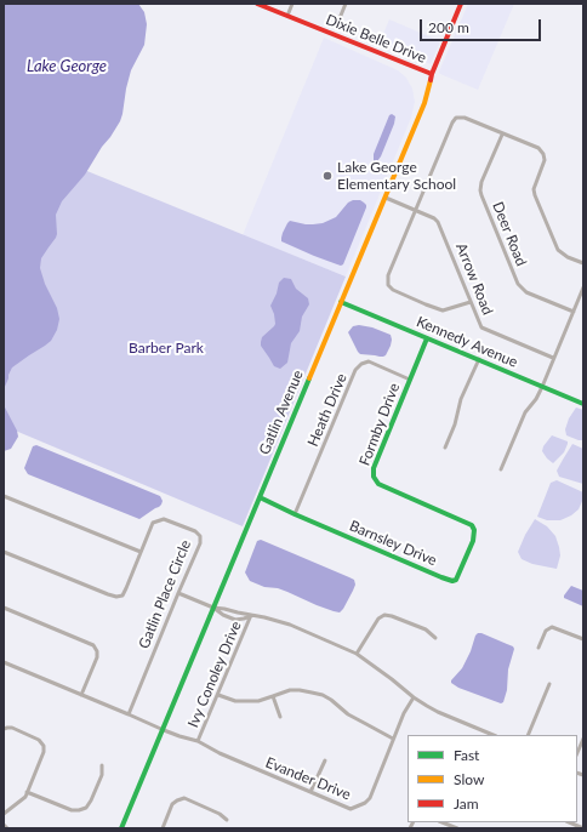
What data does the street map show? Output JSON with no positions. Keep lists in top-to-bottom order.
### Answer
{
  "streets": {
    "street": [
      "Dixie Belle Drive",
      "Deer Road",
      "Arrow Road",
      "Kennedy Avenue",
      "Heath Drive",
      "Gatlin Avenue",
      "Formby Drive",
      "Barnsley Drive",
      "Gatlin Place Circle",
      "Ivy Conoley Drive",
      "Evander Drive"
    ]
  },
  "crossings": [
    ["Dixie Belle Drive", "Gatlin Avenue"],
    ["Arrow Road", "Gatlin Avenue"],
    ["Kennedy Avenue", "Gatlin Avenue"],
    ["Kennedy Avenue", "Formby Drive"],
    ["Heath Drive", "Formby Drive"],
    ["Heath Drive", "Barnsley Drive"],
    ["Gatlin Avenue", "Barnsley Drive"],
    ["Gatlin Avenue", "Evander Drive"],
    ["Formby Drive", "Barnsley Drive"],
    ["Ivy Conoley Drive", "Evander Drive"]
  ],
  "water": ["Lake George"],
  "parks": ["Barber Park"],
  "places": ["Lake George Elementary School"],
  "legend": ["Fast", "Slow", "Jam"],
  "scale_bar": "200 m"
}
